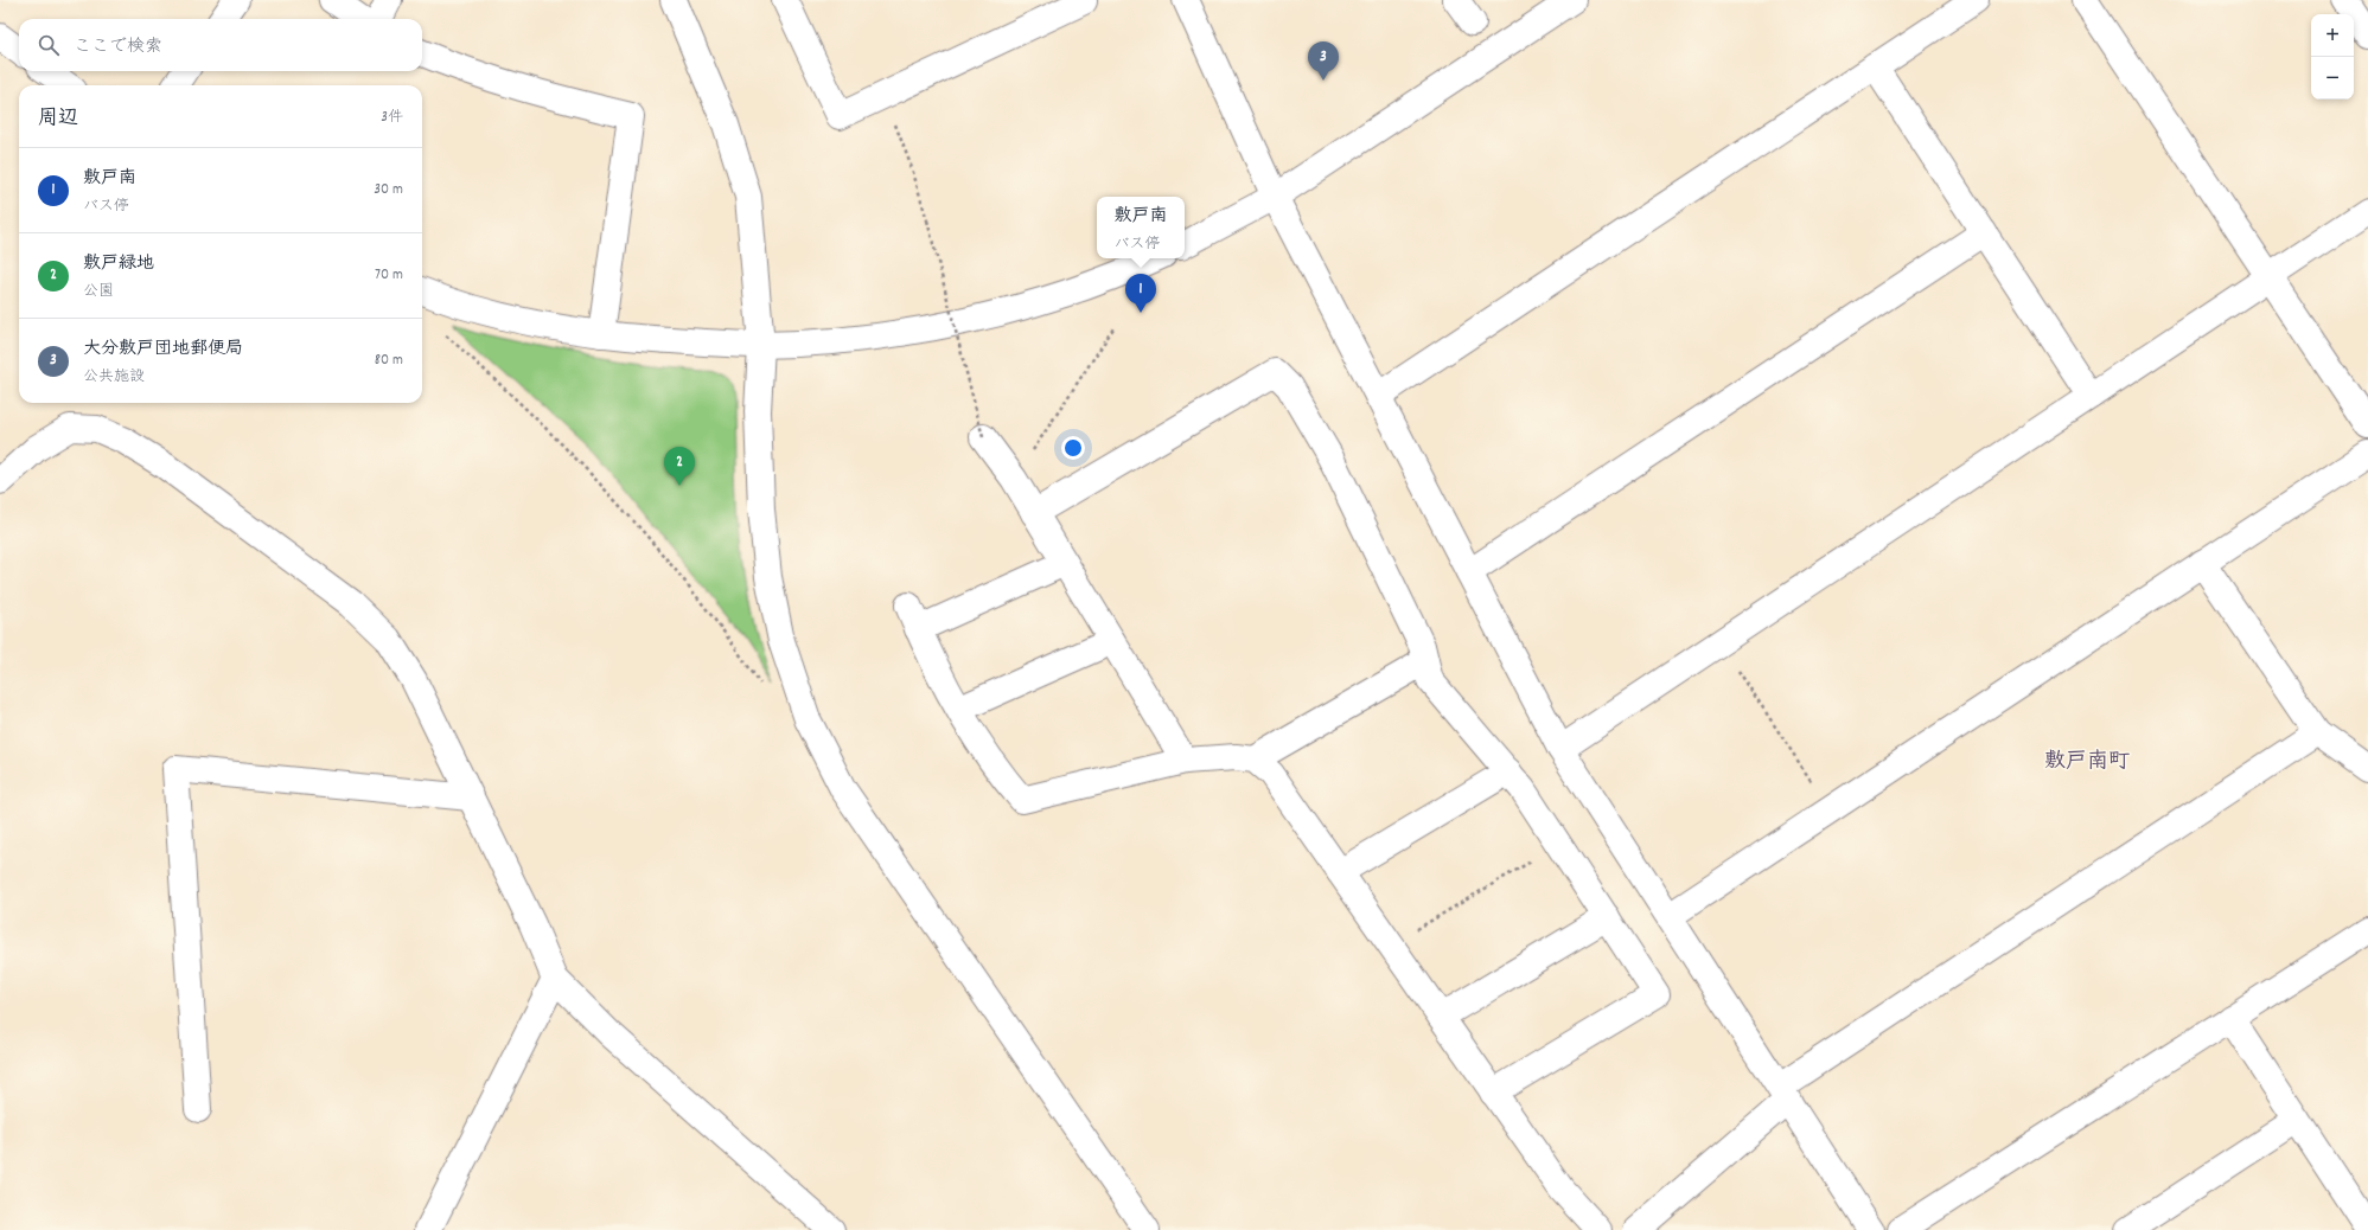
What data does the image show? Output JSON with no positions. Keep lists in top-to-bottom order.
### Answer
{
  "districts": ["敷戸南町"],
  "page": {
    "map_buttons": ["+", "−"],
    "search": "ここで検索",
    "pins": ["3", "1", "2"],
    "heading": ["周辺", "3件"],
    "list": [
      {
        "mark": "1",
        "name": "敷戸南",
        "note": "バス停",
        "value": "30 m"
      },
      {
        "mark": "2",
        "name": "敷戸緑地",
        "note": "公園",
        "value": "70 m"
      },
      {
        "mark": "3",
        "name": "大分敷戸団地郵便局",
        "note": "公共施設",
        "value": "80 m"
      }
    ],
    "popup": ["敷戸南", "バス停"]
  }
}
